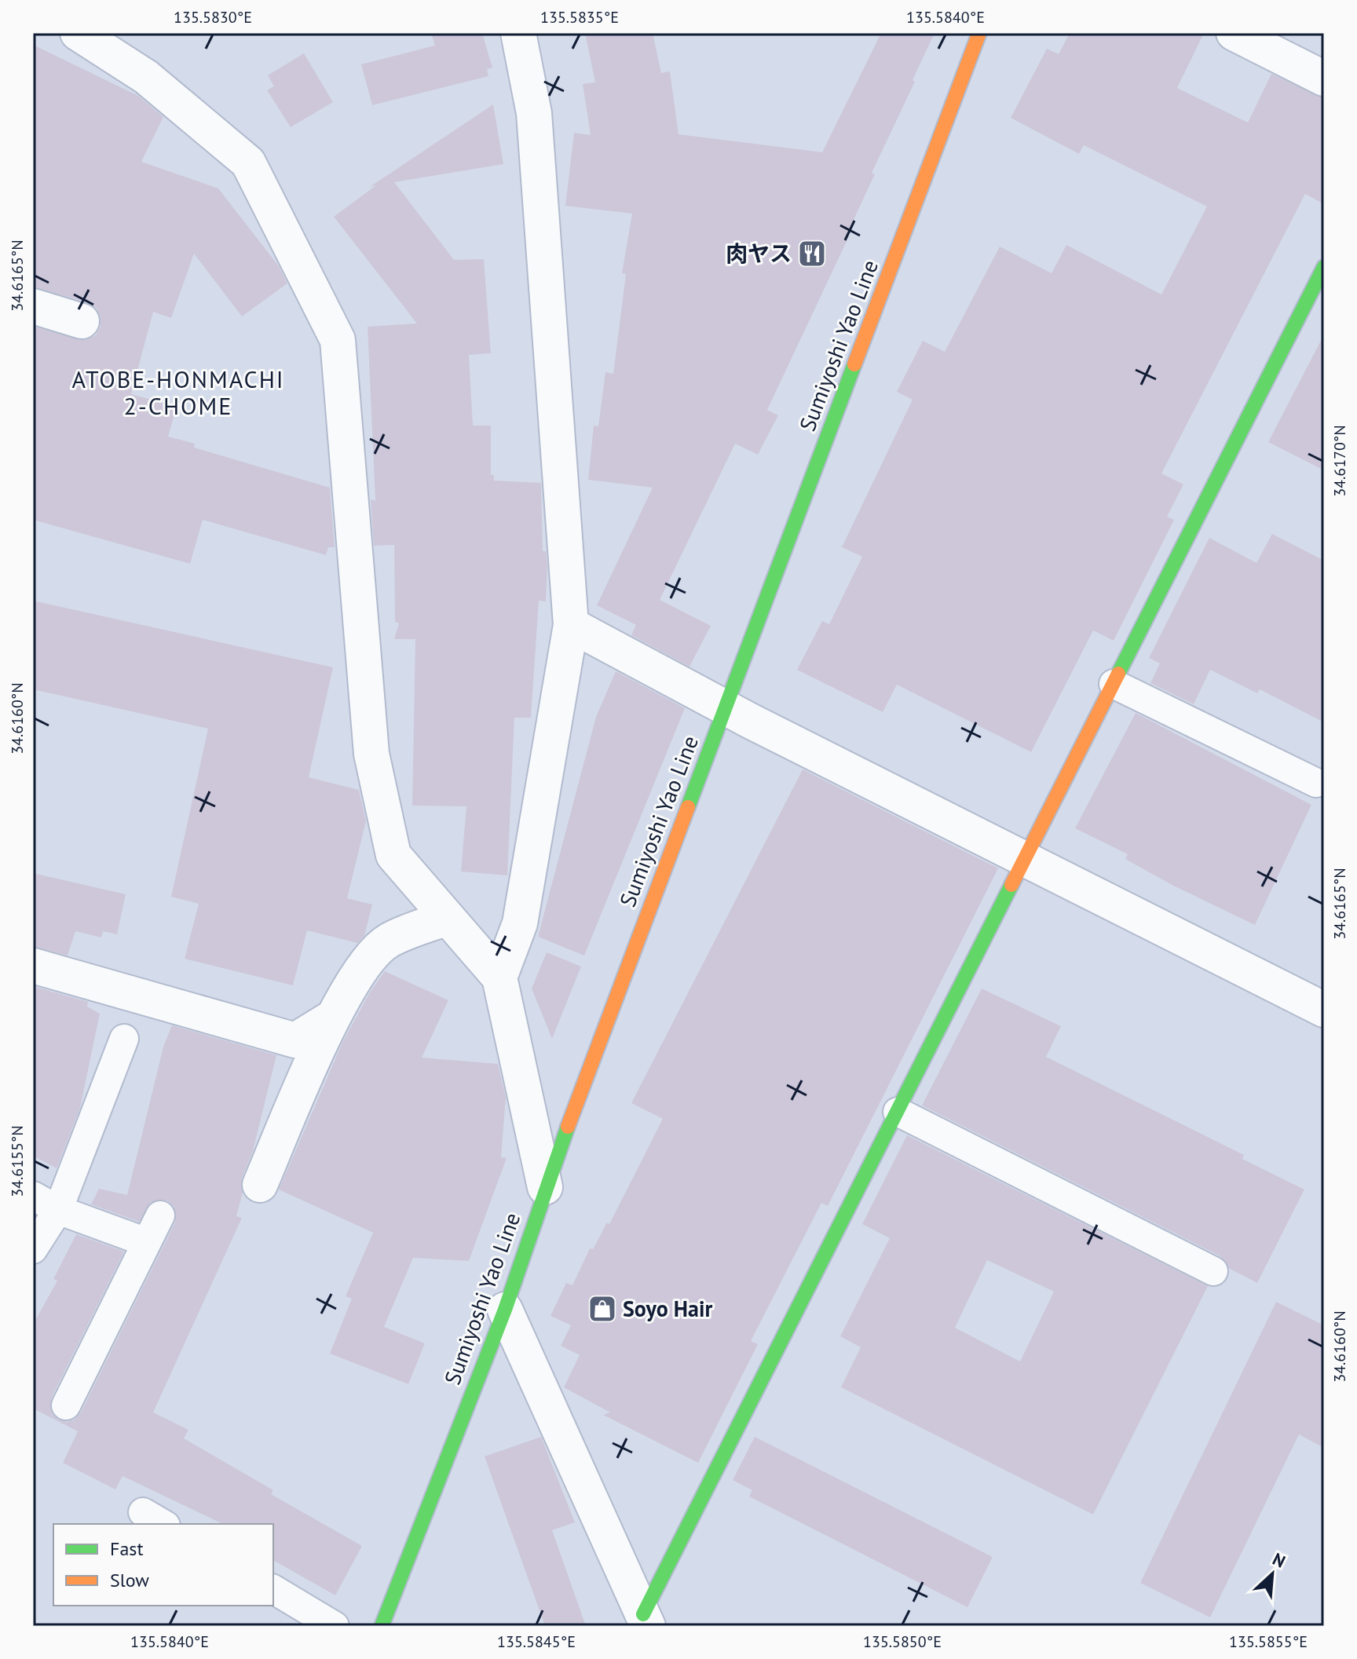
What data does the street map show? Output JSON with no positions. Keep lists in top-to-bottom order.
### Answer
{
  "streets": {
    "main road": ["Sumiyoshi Yao Line"]
  },
  "districts": ["ATOBE-HONMACHI 2-CHOME"],
  "places": {
    "restaurant": ["肉ヤス"],
    "shop": ["Soyo Hair"]
  },
  "legend": ["Fast", "Slow"],
  "north": "top right",
  "coordinates": [
    "135.5830°E",
    "135.5835°E",
    "135.5840°E",
    "34.6165°N",
    "34.6170°N",
    "34.6160°N",
    "34.6155°N",
    "135.5845°E",
    "135.5850°E",
    "135.5855°E"
  ]
}
